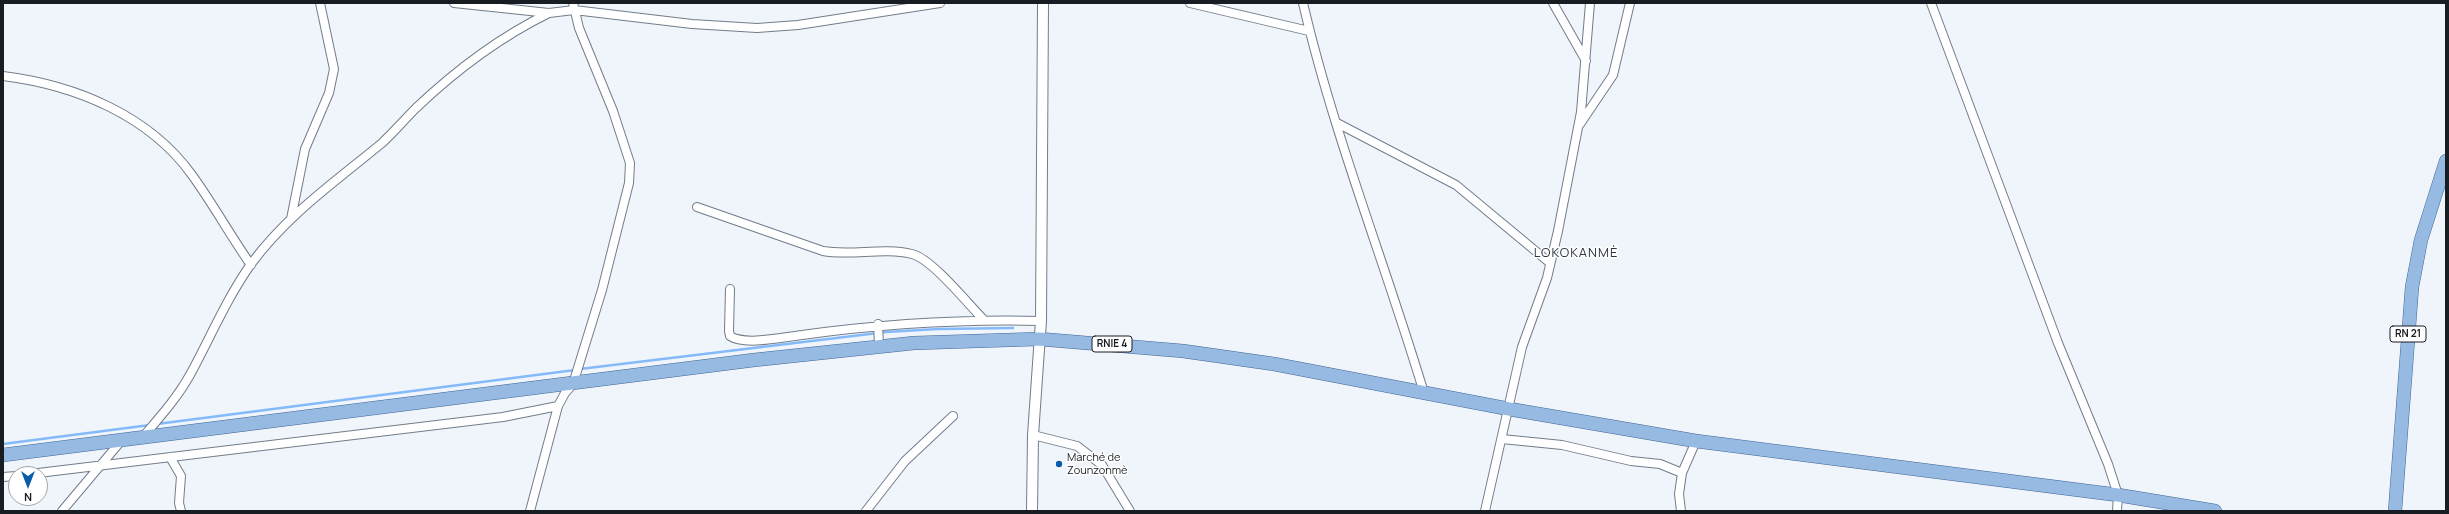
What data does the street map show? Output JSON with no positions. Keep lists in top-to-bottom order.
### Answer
{
  "streets": {
    "main road": ["RN 21", "RNIE 4"]
  },
  "districts": ["LOKOKANMÈ"],
  "places": ["Marché de Zounzonmè"],
  "north": "bottom"
}
